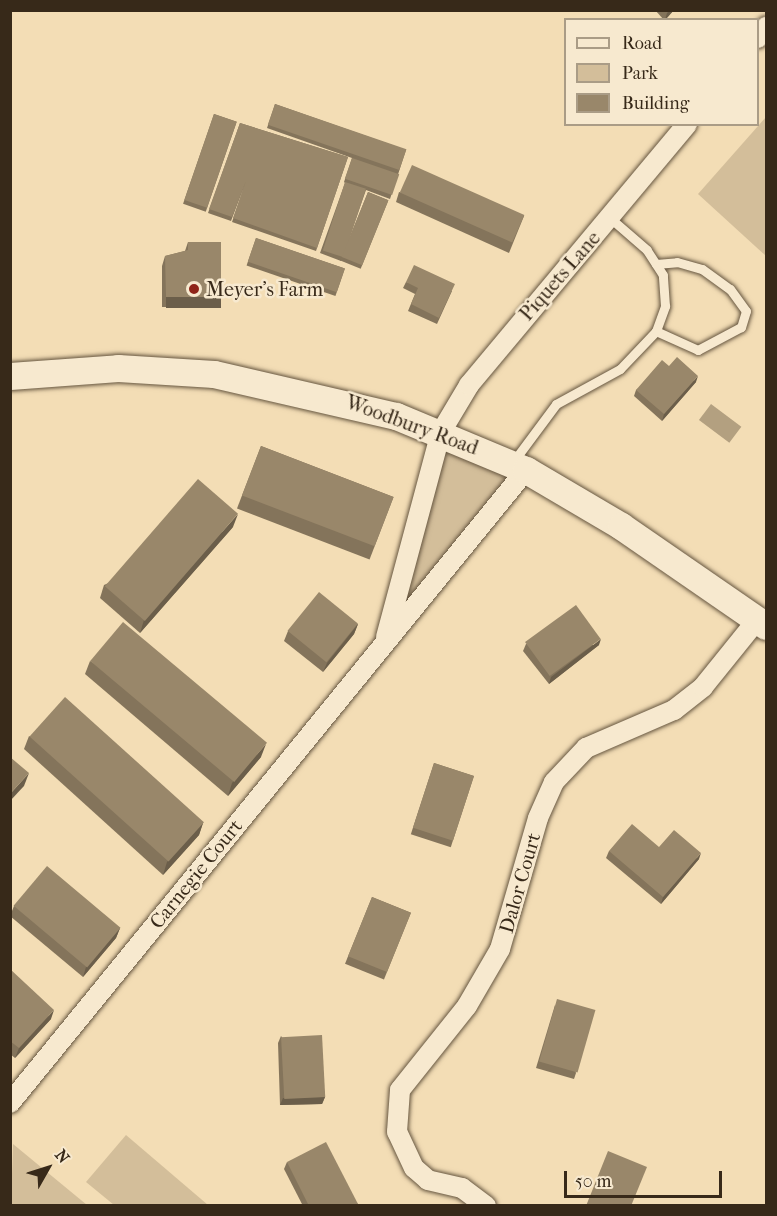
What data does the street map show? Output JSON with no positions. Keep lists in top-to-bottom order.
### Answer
{
  "streets": {
    "main road": ["Woodbury Road"],
    "street": ["Piquets Lane", "Carnegie Court", "Dalor Court"]
  },
  "crossings": [
    ["Piquets Lane", "Woodbury Road"],
    ["Piquets Lane", "Carnegie Court"],
    ["Woodbury Road", "Carnegie Court"],
    ["Woodbury Road", "Dalor Court"]
  ],
  "places": ["Meyer's Farm"],
  "legend": ["Road", "Park", "Building"],
  "scale_bar": "50 m",
  "north": "top right"
}
